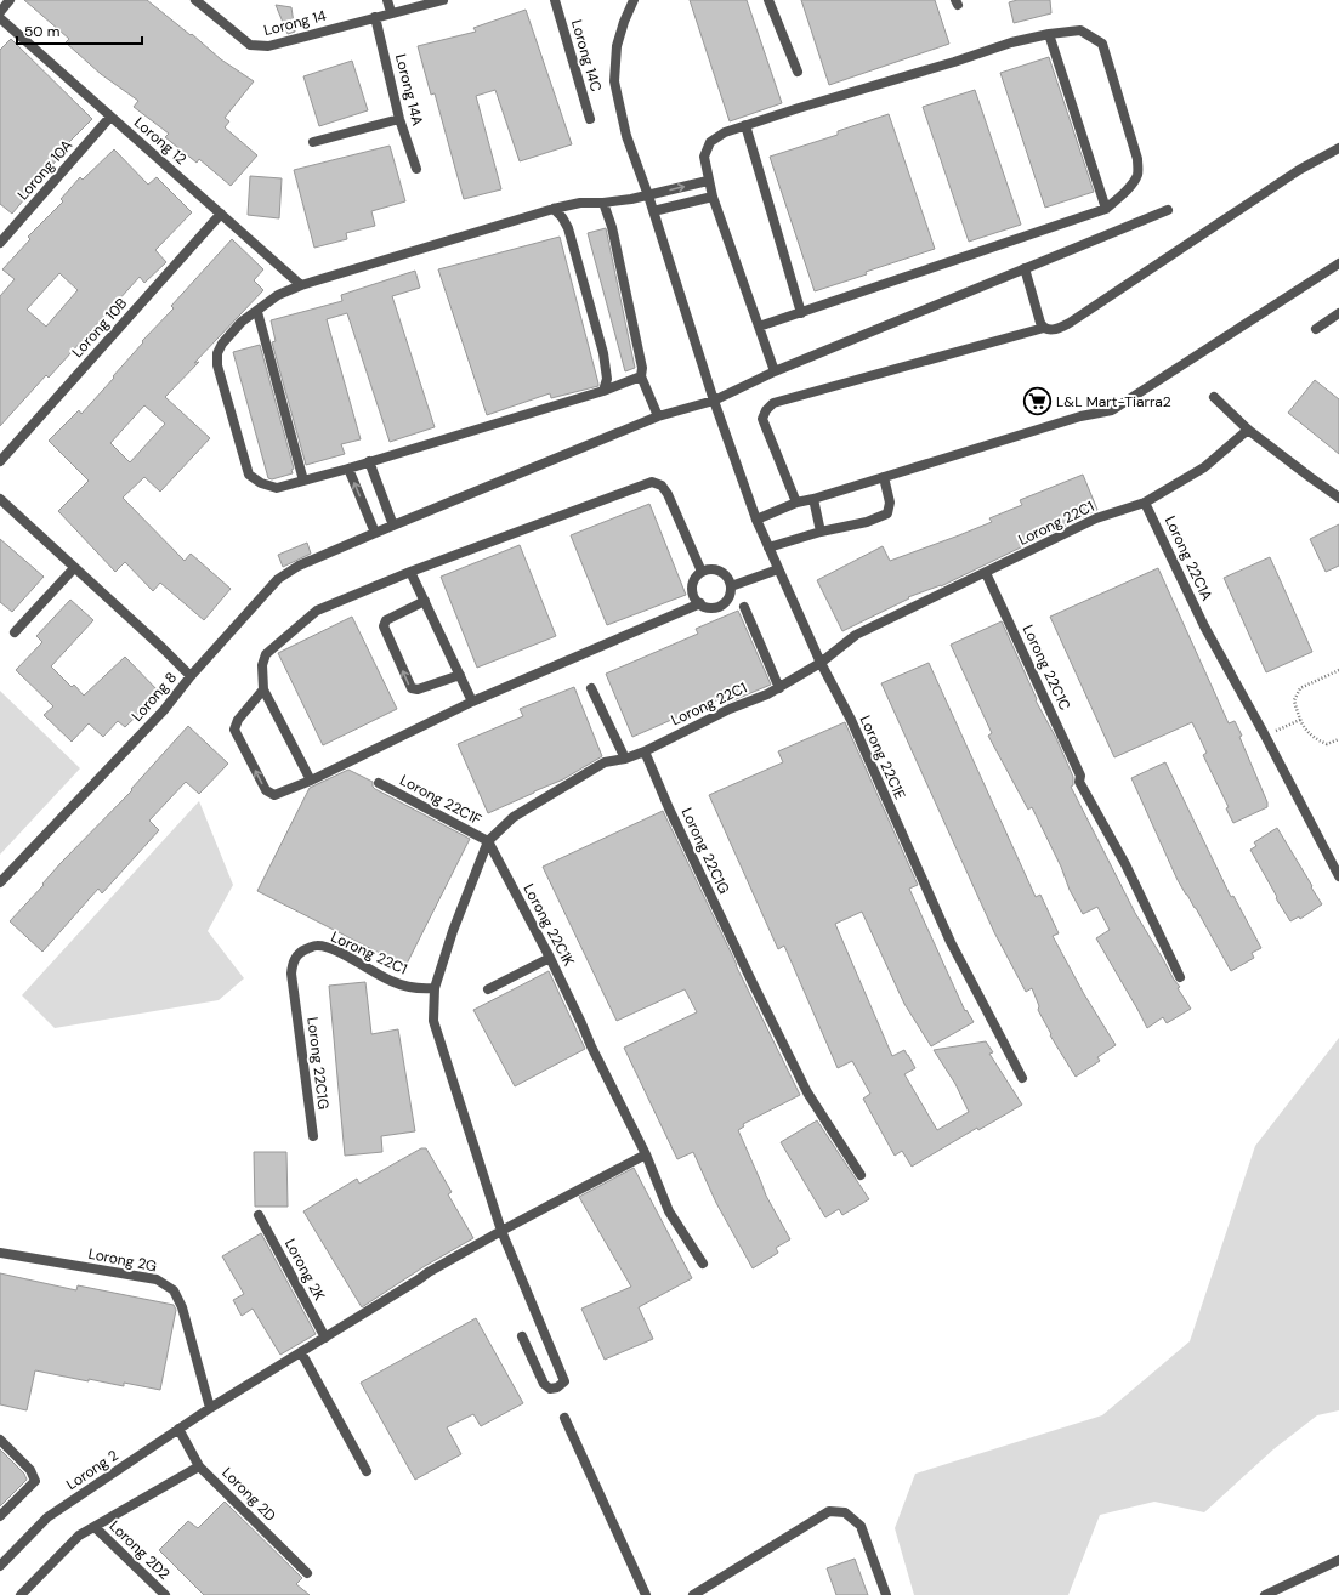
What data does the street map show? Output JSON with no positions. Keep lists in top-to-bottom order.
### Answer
{
  "streets": {
    "street": [
      "Lorong 14",
      "Lorong 14C",
      "Lorong 14A",
      "Lorong 12",
      "Lorong 10A",
      "Lorong 10B",
      "Lorong 22C1",
      "Lorong 22C1A",
      "Lorong 22C1C",
      "Lorong 8",
      "Lorong 22C1E",
      "Lorong 22C1F",
      "Lorong 22C1G",
      "Lorong 22C1K",
      "Lorong 2G",
      "Lorong 2K",
      "Lorong 2",
      "Lorong 2D",
      "Lorong 2D2"
    ]
  },
  "crossings": [
    ["Lorong 14", "Lorong 14A"],
    ["Lorong 12", "Lorong 10A"],
    ["Lorong 12", "Lorong 10B"],
    ["Lorong 22C1", "Lorong 22C1A"],
    ["Lorong 22C1", "Lorong 22C1C"],
    ["Lorong 22C1", "Lorong 22C1E"],
    ["Lorong 22C1", "Lorong 22C1F"],
    ["Lorong 22C1", "Lorong 22C1G"],
    ["Lorong 22C1", "Lorong 22C1K"],
    ["Lorong 22C1F", "Lorong 22C1K"],
    ["Lorong 22C1K", "Lorong 2"],
    ["Lorong 2G", "Lorong 2"],
    ["Lorong 2K", "Lorong 2"],
    ["Lorong 2", "Lorong 2D"]
  ],
  "places": {
    "supermarket": ["L&L Mart-Tiarra2"]
  },
  "scale_bar": "50 m"
}
